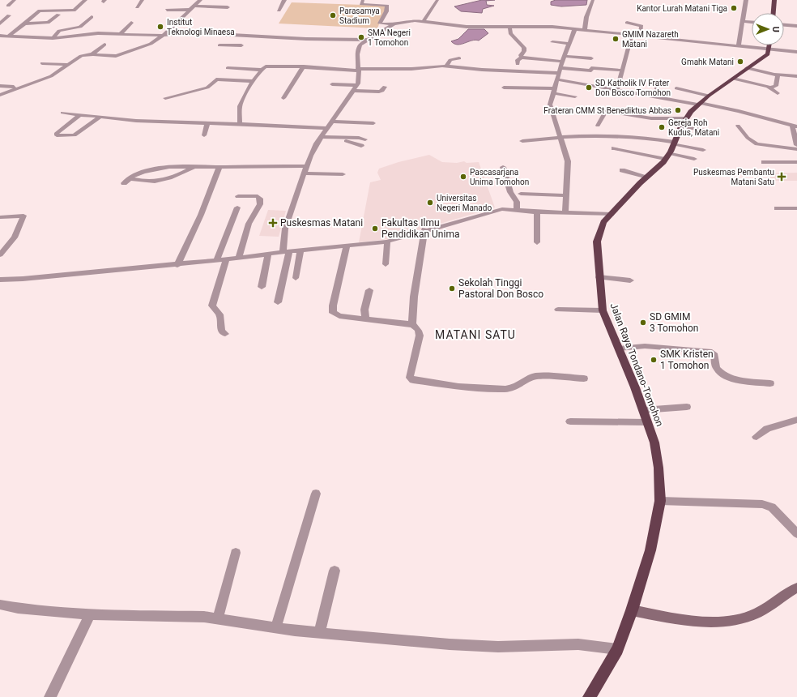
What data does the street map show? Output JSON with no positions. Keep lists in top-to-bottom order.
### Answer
{
  "streets": {
    "highway": ["Jalan Raya Tondano-Tomohon"]
  },
  "districts": ["MATANI SATU"],
  "places": {
    "other": [
      "Kantor Lurah Matani Tiga",
      "Parasamya Stadium",
      "Institut Teknologi Minaesa",
      "SMA Negeri 1 Tomohon",
      "GMIM Nazareth Matani",
      "Gmahk Matani",
      "SD Katholik IV Frater Don Bosco Tomohon",
      "Frateran CMM St Benediktus Abbas",
      "Gereja Roh Kudus, Matani",
      "Pascasarjana Unima Tomohon",
      "Universitas Negeri Manado",
      "Fakultas Ilmu Pendidikan Unima",
      "Sekolah Tinggi Pastoral Don Bosco",
      "SD GMIM 3 Tomohon",
      "SMK Kristen 1 Tomohon"
    ],
    "health": ["Puskesmas Pembantu Matani Satu", "Puskesmas Matani"]
  },
  "north": "right"
}
